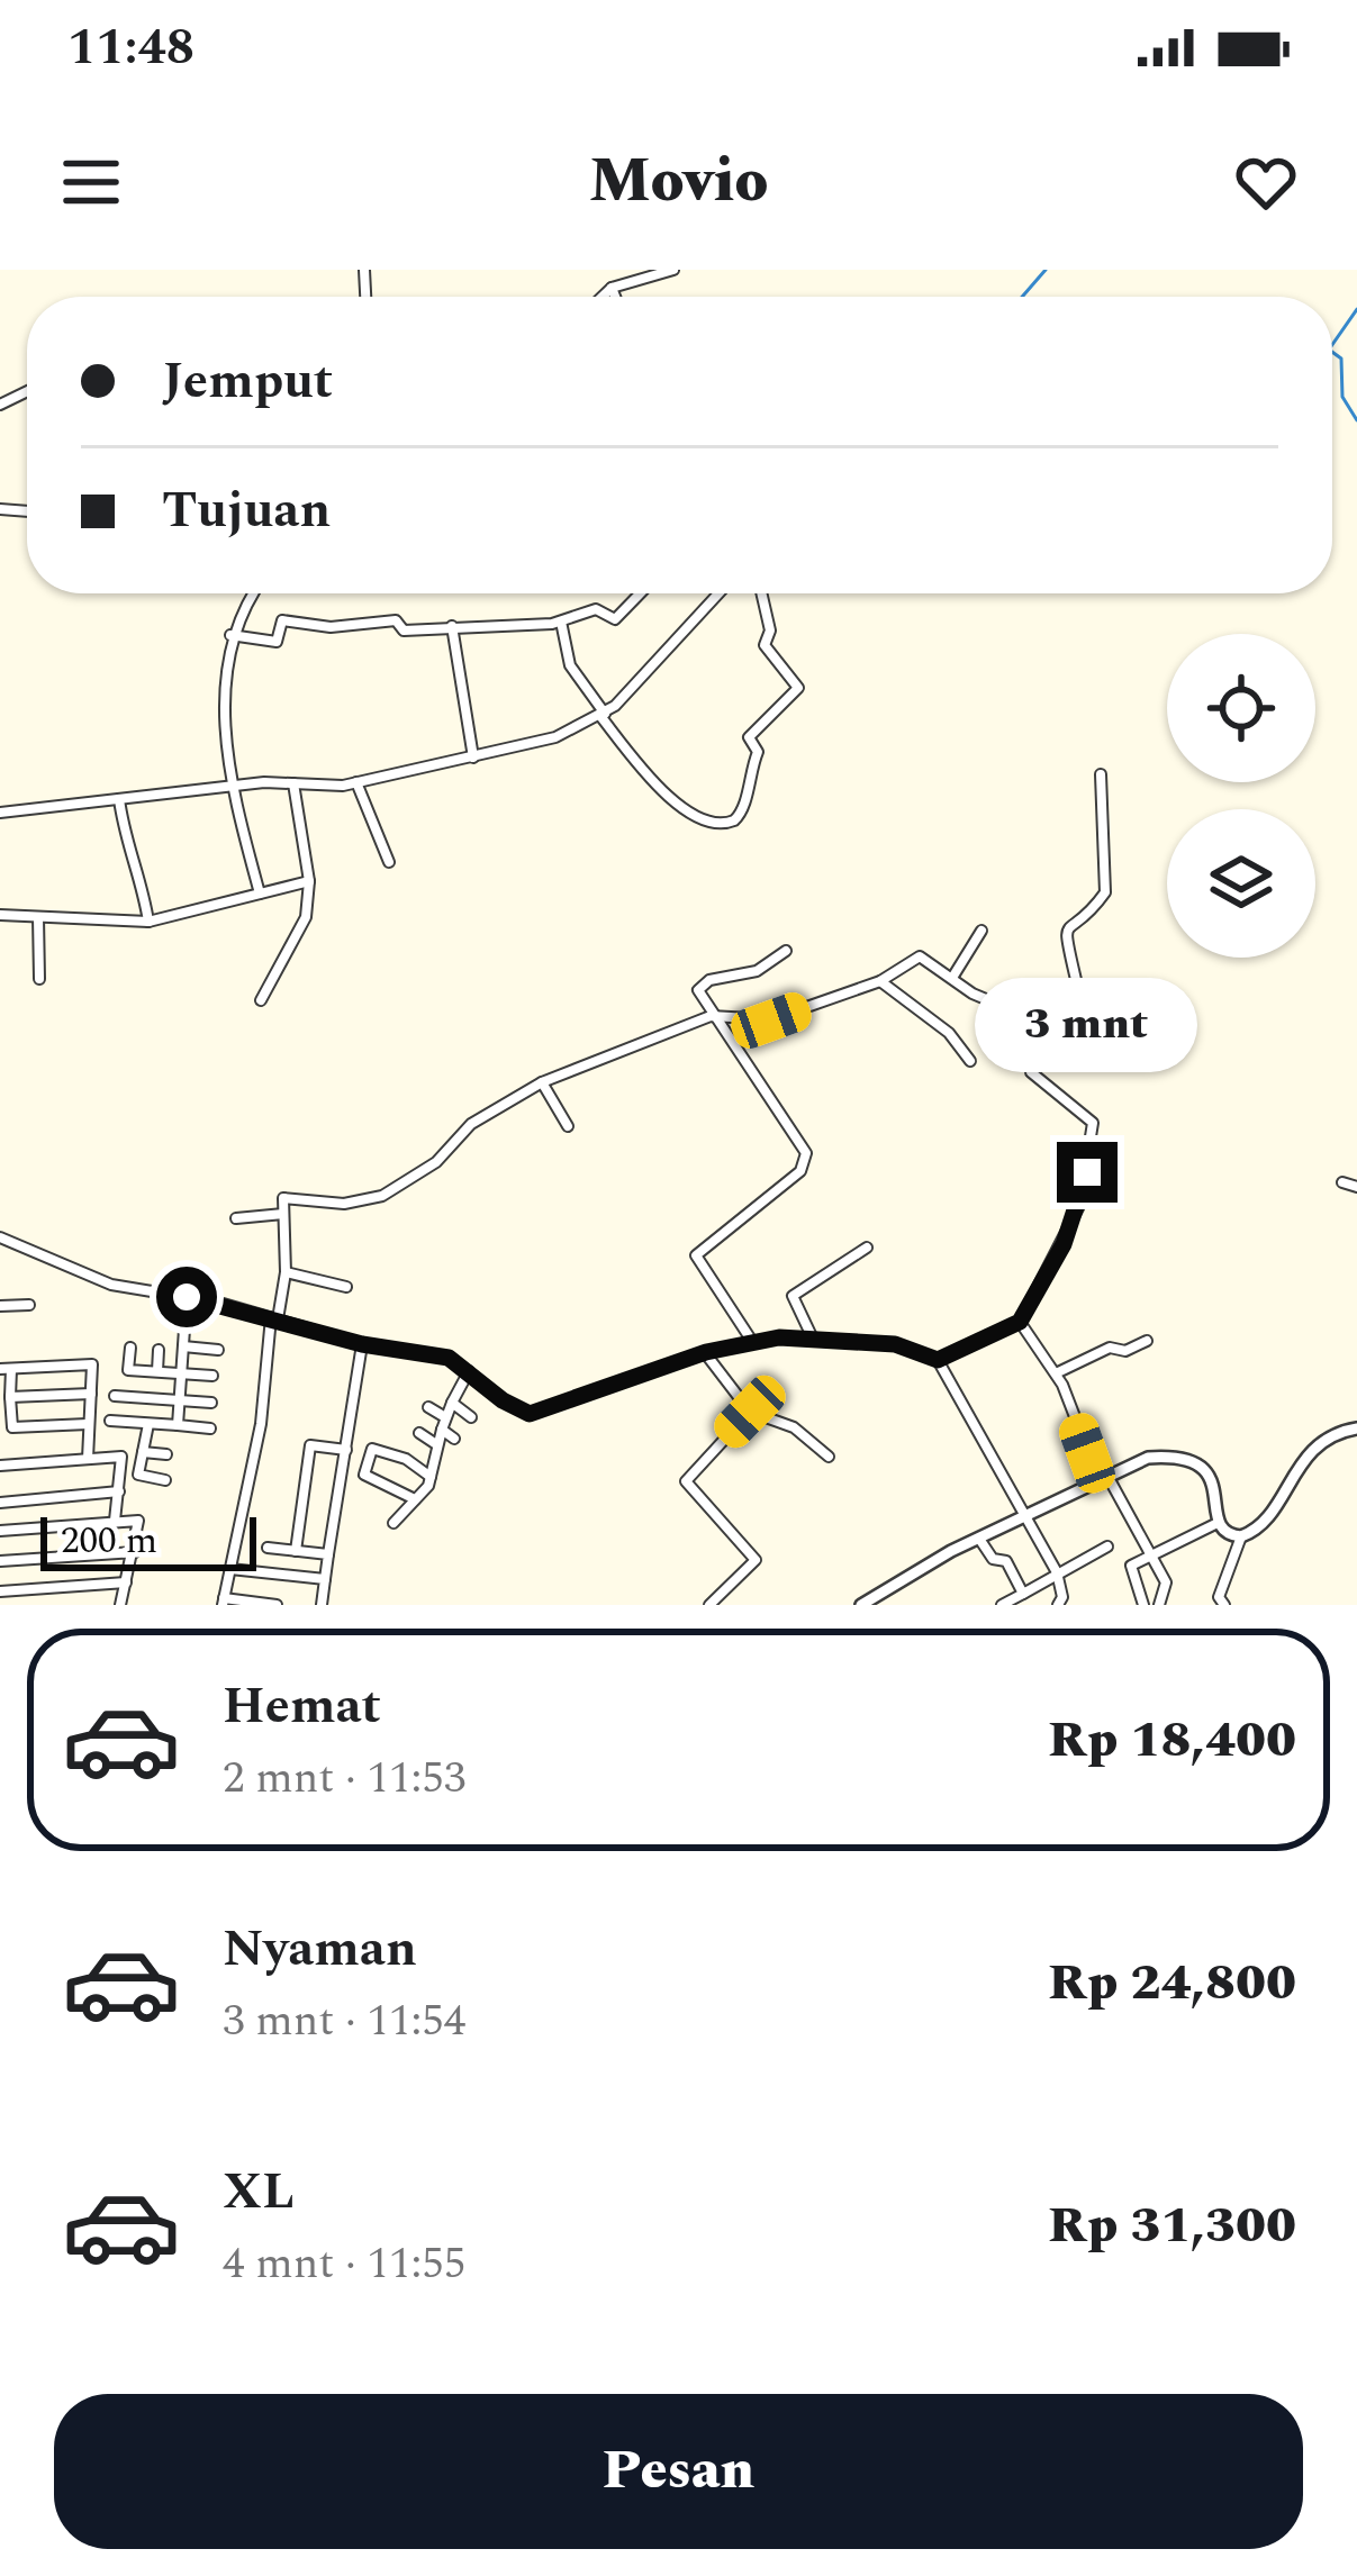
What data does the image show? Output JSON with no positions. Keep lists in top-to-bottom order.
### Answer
{
  "scale_bar": "200 m",
  "page": {
    "status": "11:48",
    "header": "Movio",
    "banner": ["Jemput", "Tujuan"],
    "bubble": "3 mnt",
    "scale": "200 m",
    "list": [
      {
        "name": "Hemat",
        "note": "2 mnt · 11:53",
        "value": "Rp 18,400"
      },
      {
        "name": "Nyaman",
        "note": "3 mnt · 11:54",
        "value": "Rp 24,800"
      },
      {
        "name": "XL",
        "note": "4 mnt · 11:55",
        "value": "Rp 31,300"
      }
    ],
    "buttons": "Pesan"
  }
}
